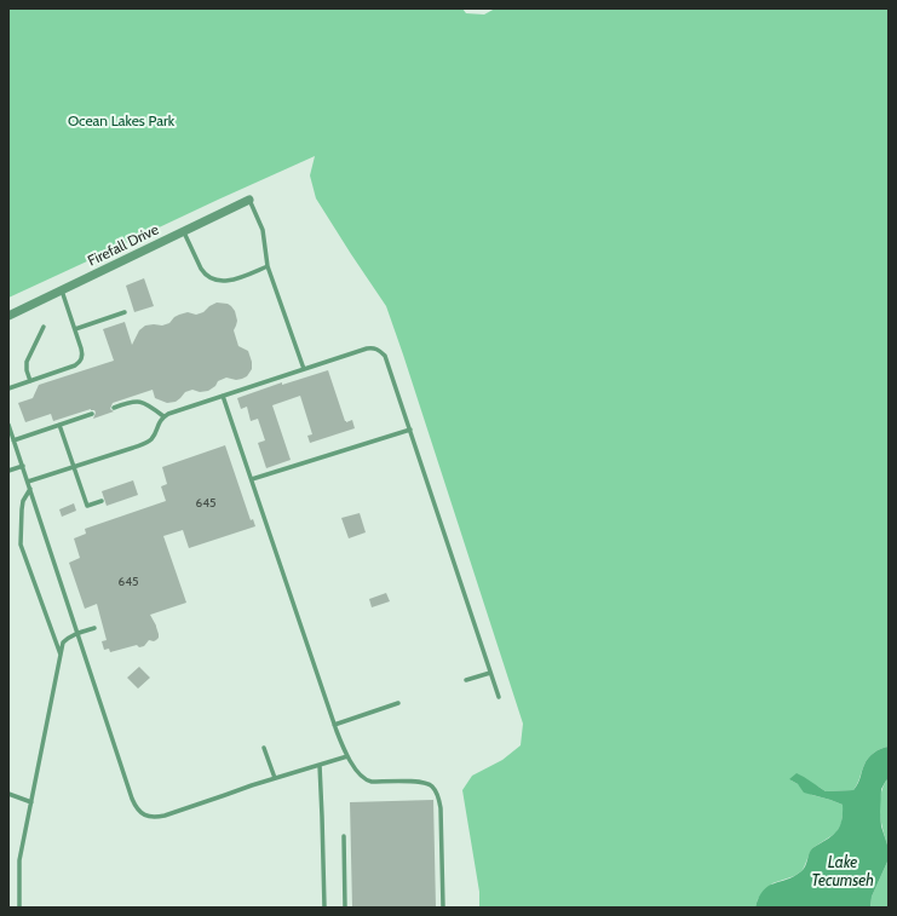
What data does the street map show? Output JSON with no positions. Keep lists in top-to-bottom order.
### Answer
{
  "streets": {
    "street": ["Firefall Drive"]
  },
  "water": ["Lake Tecumseh"],
  "parks": ["Ocean Lakes Park"],
  "house_numbers": ["645", "645"]
}
